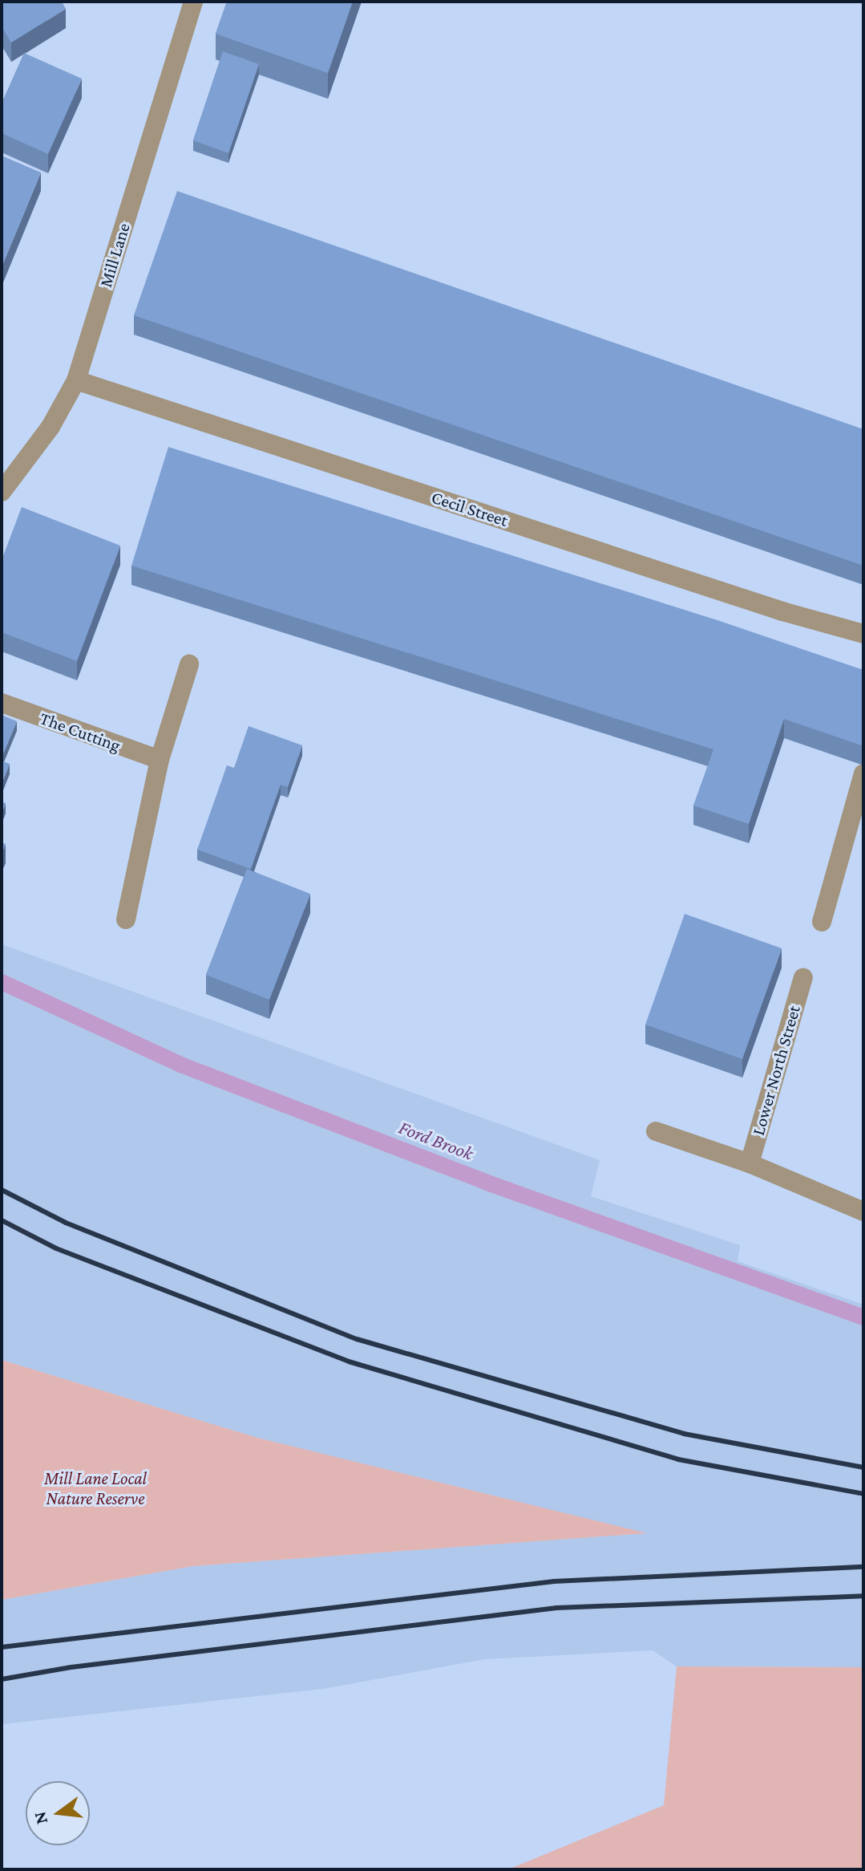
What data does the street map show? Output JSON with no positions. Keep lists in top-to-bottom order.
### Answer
{
  "streets": {
    "street": [
      "Mill Lane",
      "Cecil Street",
      "The Cutting",
      "Lower North Street"
    ]
  },
  "crossings": [
    ["Mill Lane", "Cecil Street"]
  ],
  "water": ["Ford Brook"],
  "parks": ["Mill Lane Local Nature Reserve"],
  "north": "left"
}
